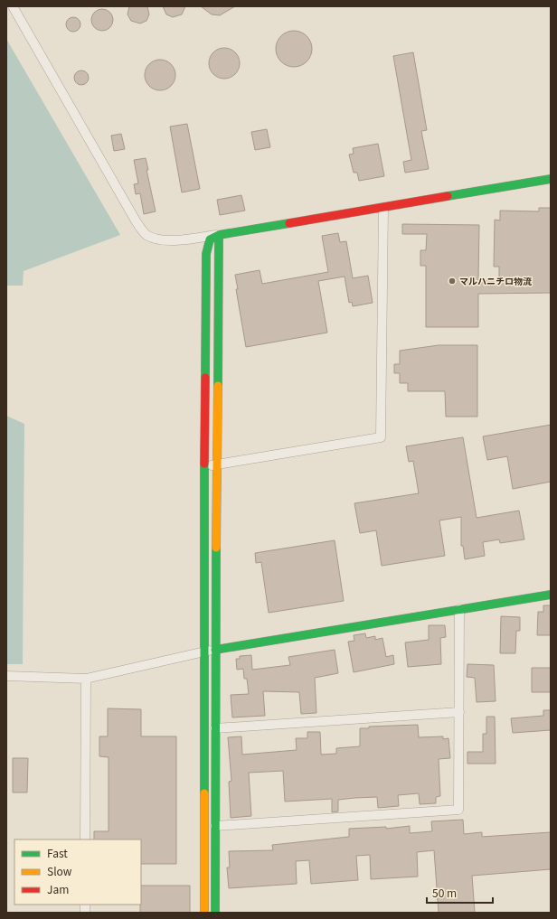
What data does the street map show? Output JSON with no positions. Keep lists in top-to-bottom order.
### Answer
{
  "places": ["マルハニチロ物流"],
  "legend": ["Fast", "Slow", "Jam"],
  "scale_bar": "50 m"
}
